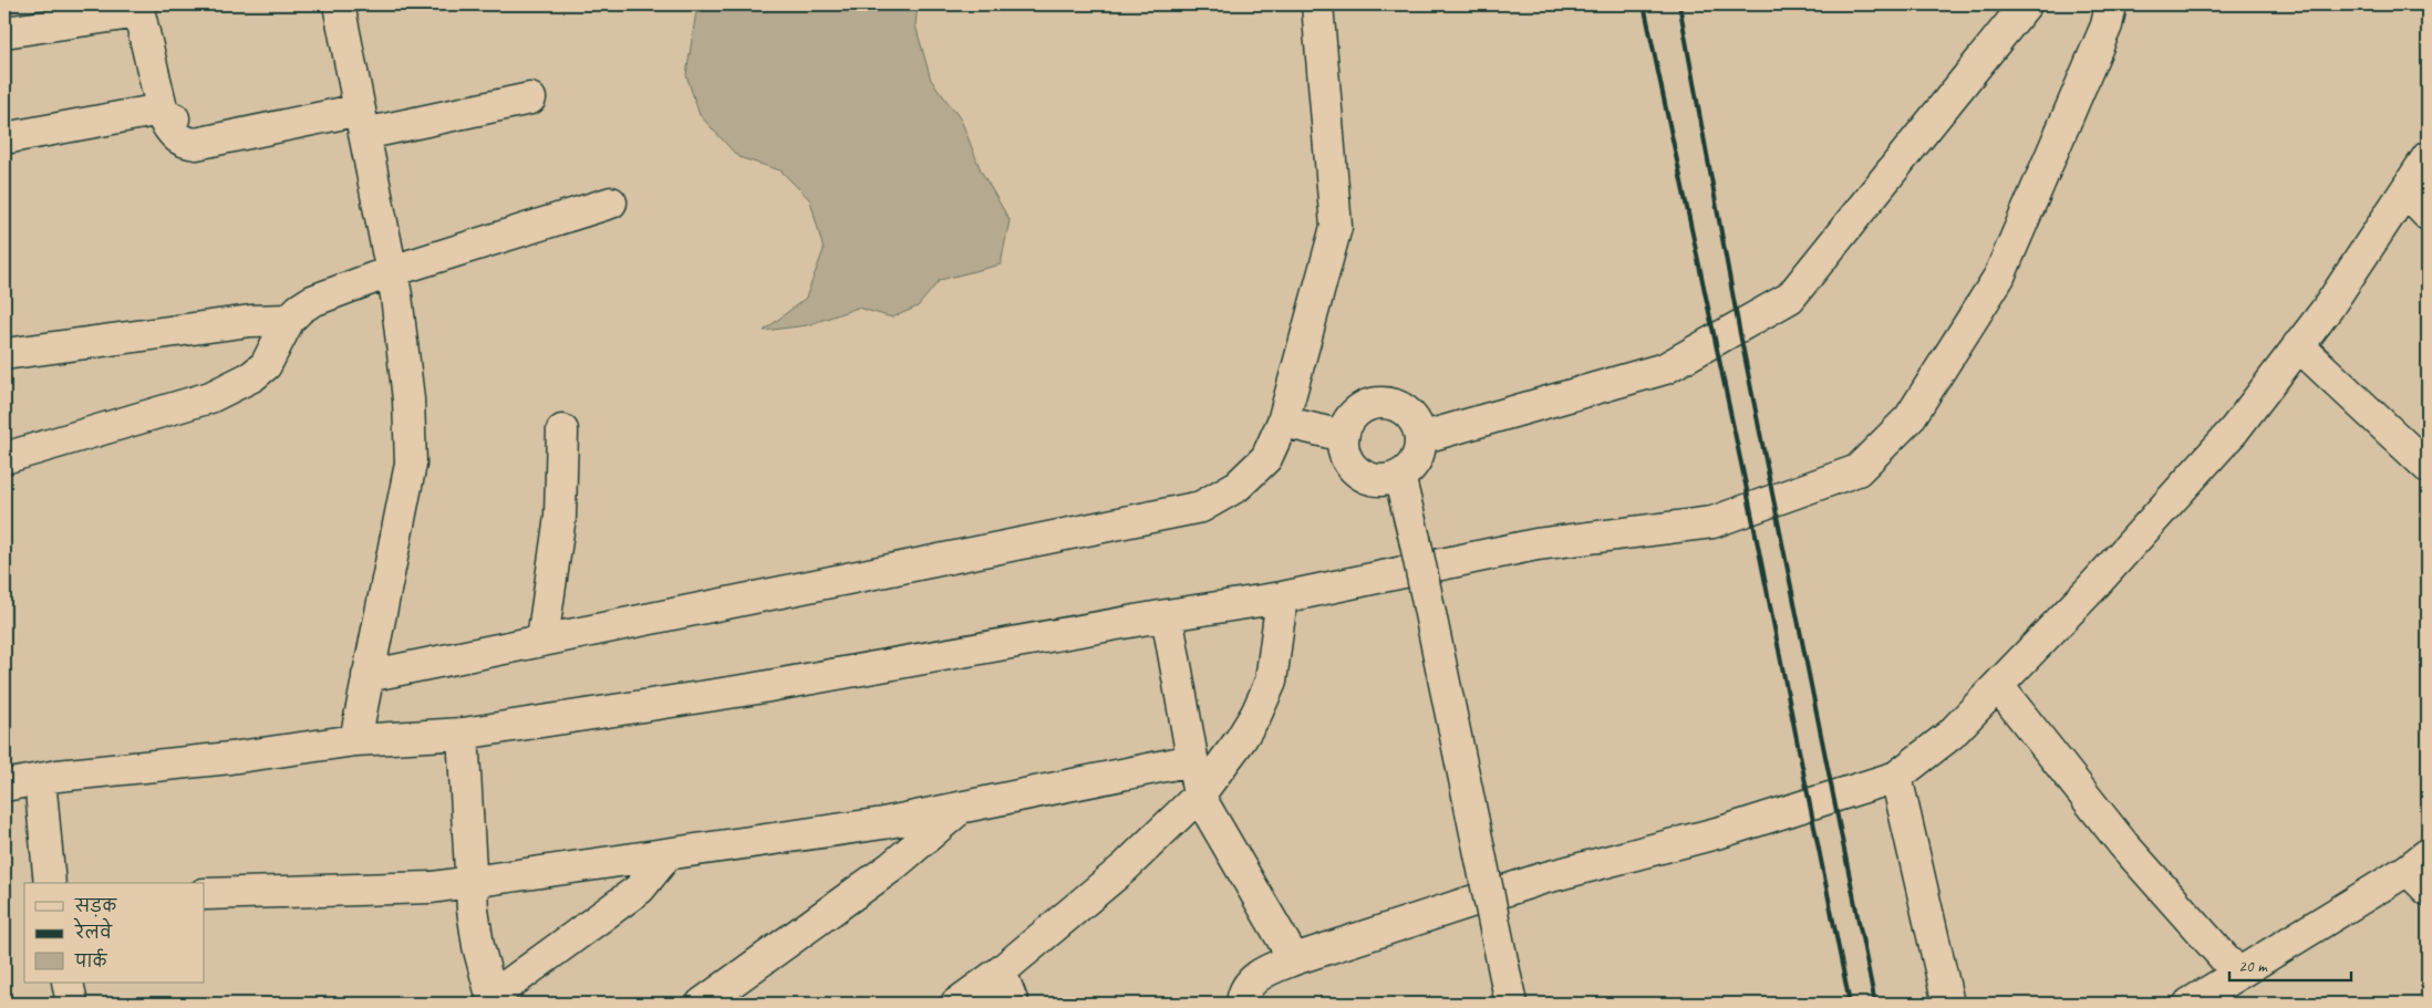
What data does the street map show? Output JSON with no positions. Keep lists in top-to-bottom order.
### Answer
{
  "legend": ["सड़क", "रेलवे", "पार्क"],
  "scale_bar": "20 m"
}
